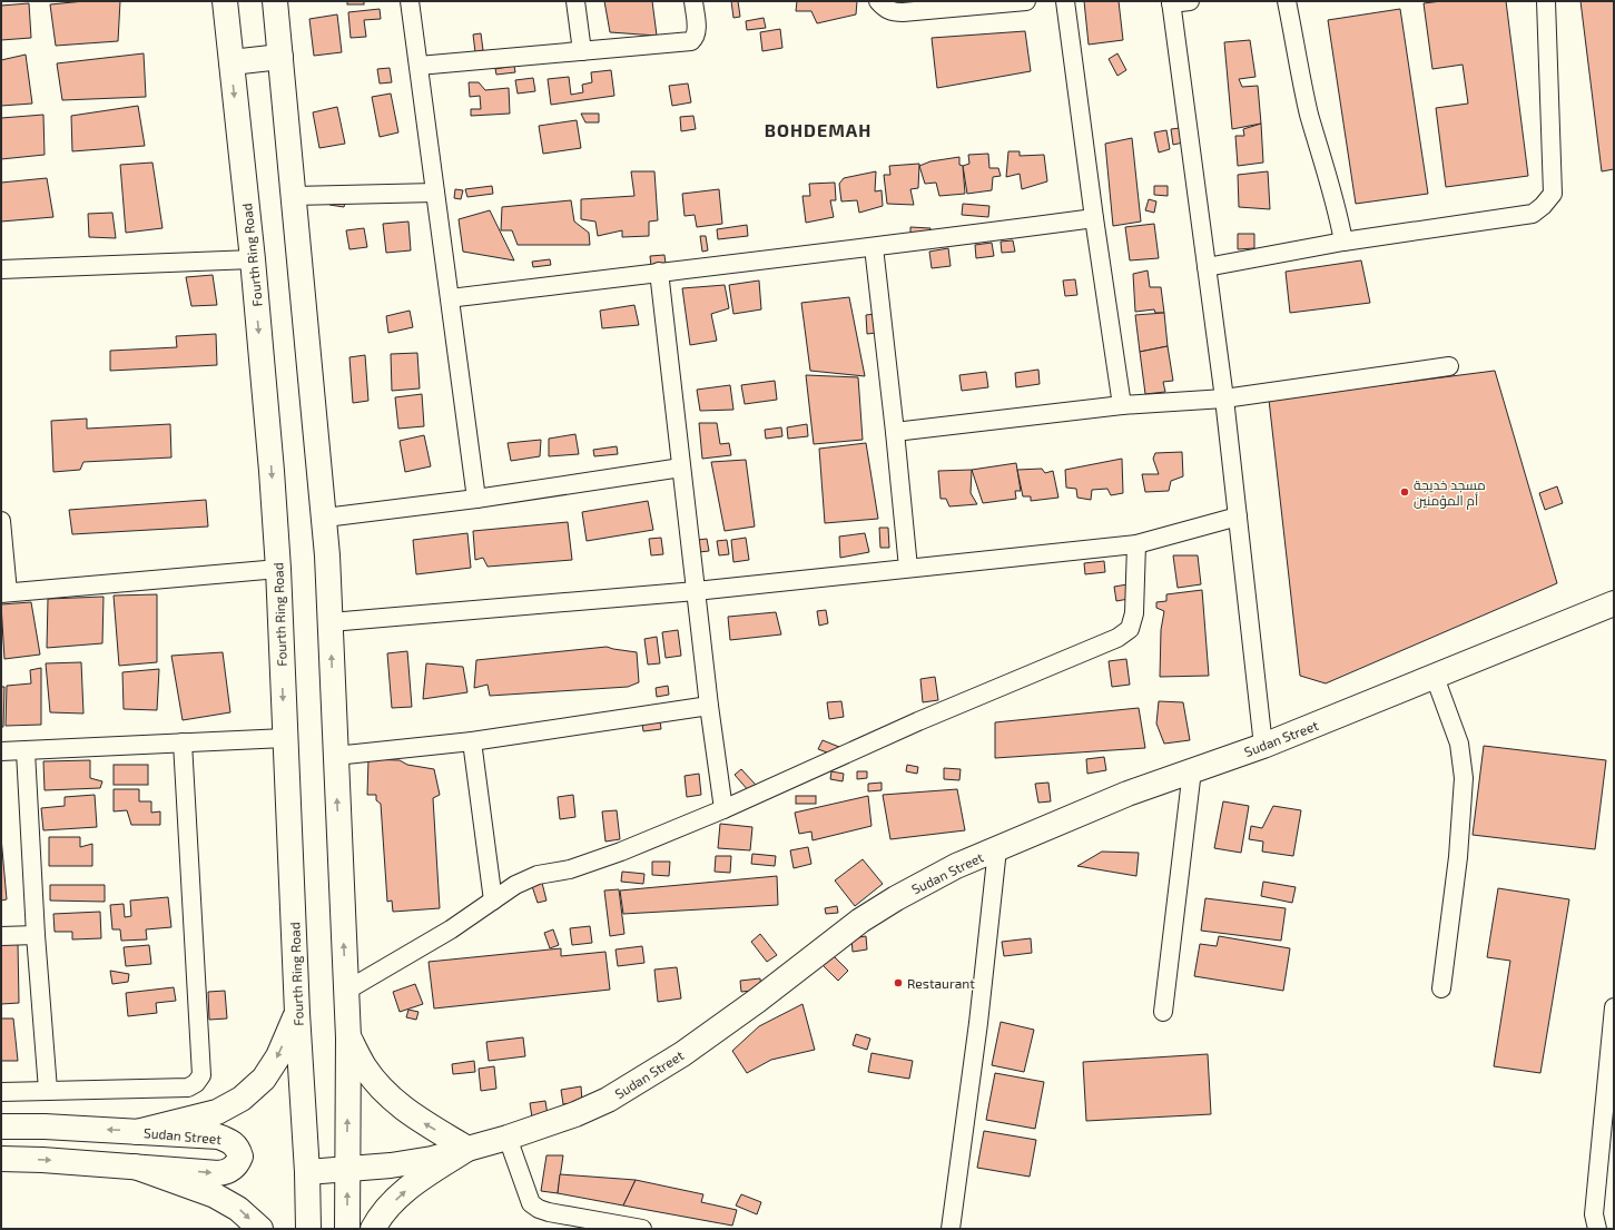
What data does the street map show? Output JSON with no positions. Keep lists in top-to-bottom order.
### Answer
{
  "streets": {
    "main road": ["Fourth Ring Road", "Sudan Street"]
  },
  "crossings": [
    ["Fourth Ring Road", "Sudan Street"]
  ],
  "districts": ["BOHDEMAH"],
  "places": ["مسجد خديجة أم المؤمنين", "Restaurant"]
}
